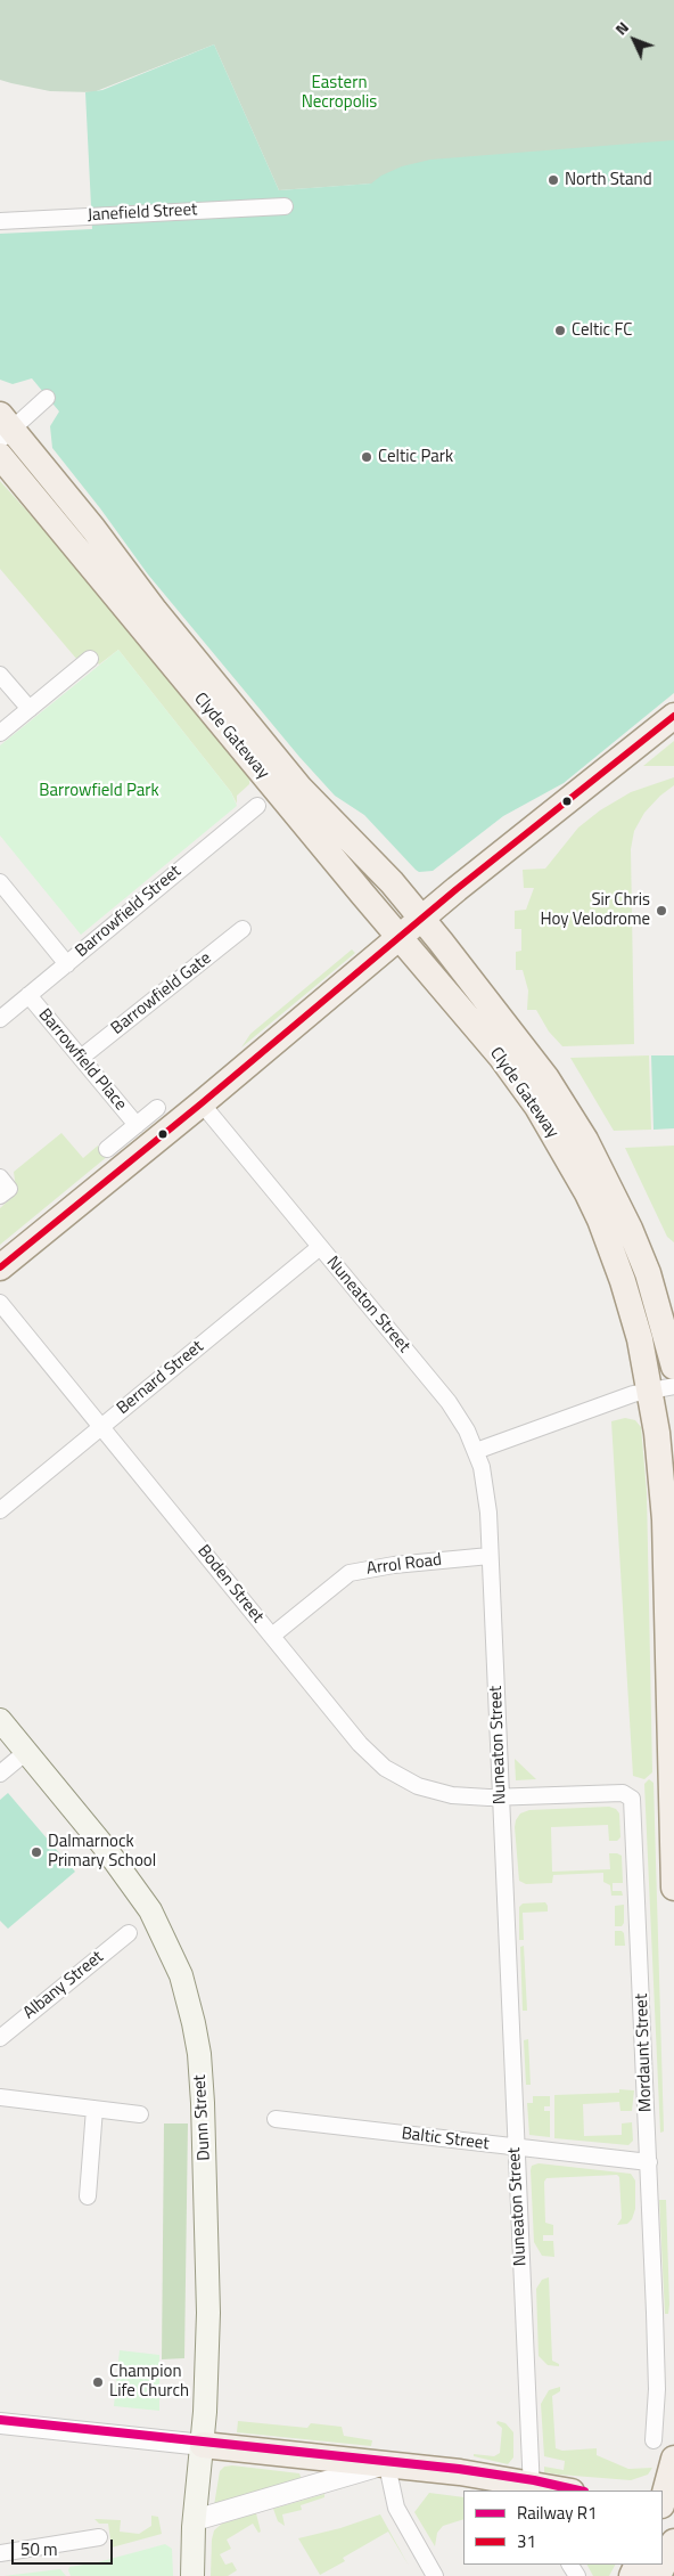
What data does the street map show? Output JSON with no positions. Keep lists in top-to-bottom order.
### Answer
{
  "streets": {
    "main road": ["Clyde Gateway", "Dunn Street"],
    "street": [
      "Janefield Street",
      "Barrowfield Street",
      "Barrowfield Gate",
      "Barrowfield Place",
      "Nuneaton Street",
      "Bernard Street",
      "Arrol Road",
      "Boden Street",
      "Albany Street",
      "Mordaunt Street",
      "Baltic Street"
    ]
  },
  "crossings": [
    ["Barrowfield Street", "Barrowfield Place"],
    ["Barrowfield Gate", "Barrowfield Place"],
    ["Nuneaton Street", "Bernard Street"],
    ["Nuneaton Street", "Arrol Road"],
    ["Nuneaton Street", "Boden Street"],
    ["Nuneaton Street", "Mordaunt Street"],
    ["Nuneaton Street", "Baltic Street"],
    ["Bernard Street", "Boden Street"],
    ["Arrol Road", "Boden Street"],
    ["Boden Street", "Mordaunt Street"],
    ["Mordaunt Street", "Baltic Street"]
  ],
  "parks": ["Eastern Necropolis", "Barrowfield Park"],
  "places": [
    "North Stand",
    "Celtic FC",
    "Celtic Park",
    "Sir Chris Hoy Velodrome",
    "Dalmarnock Primary School",
    "Champion Life Church"
  ],
  "lines": ["transit line 31", "rail line R1"],
  "legend": ["Railway R1", "31"],
  "scale_bar": "50 m",
  "north": "top left"
}
